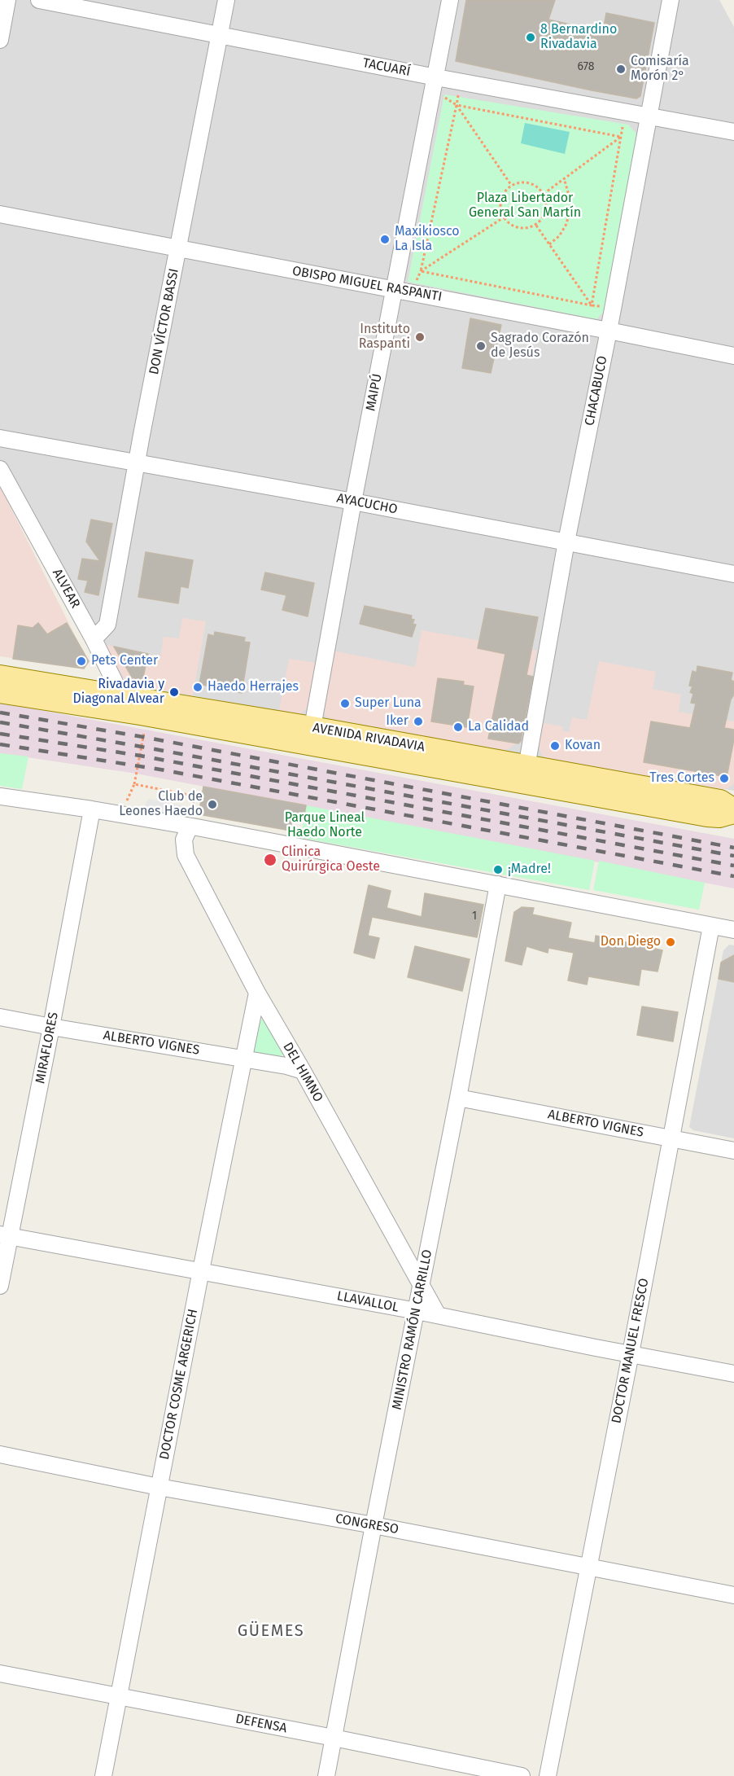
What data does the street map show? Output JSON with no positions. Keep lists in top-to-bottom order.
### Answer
{
  "streets": {
    "main road": ["AVENIDA RIVADAVIA"],
    "street": [
      "TACUARÍ",
      "OBISPO MIGUEL RASPANTI",
      "DON VÍCTOR BASSI",
      "CHACABUCO",
      "MAIPÚ",
      "AYACUCHO",
      "ALVEAR",
      "ALBERTO VIGNES",
      "MIRAFLORES",
      "DEL HIMNO",
      "LLAVALLOL",
      "MINISTRO RAMÓN CARRILLO",
      "DOCTOR MANUEL FRESCO",
      "DOCTOR COSME ARGERICH",
      "CONGRESO",
      "DEFENSA"
    ]
  },
  "crossings": [
    ["TACUARÍ", "DON VÍCTOR BASSI"],
    ["TACUARÍ", "CHACABUCO"],
    ["TACUARÍ", "MAIPÚ"],
    ["OBISPO MIGUEL RASPANTI", "DON VÍCTOR BASSI"],
    ["OBISPO MIGUEL RASPANTI", "CHACABUCO"],
    ["OBISPO MIGUEL RASPANTI", "MAIPÚ"],
    ["DON VÍCTOR BASSI", "AYACUCHO"],
    ["DON VÍCTOR BASSI", "ALVEAR"],
    ["CHACABUCO", "AYACUCHO"],
    ["CHACABUCO", "AVENIDA RIVADAVIA"],
    ["MAIPÚ", "AYACUCHO"],
    ["MAIPÚ", "AVENIDA RIVADAVIA"],
    ["ALVEAR", "AVENIDA RIVADAVIA"],
    ["ALBERTO VIGNES", "MIRAFLORES"],
    ["ALBERTO VIGNES", "DEL HIMNO"],
    ["ALBERTO VIGNES", "MINISTRO RAMÓN CARRILLO"],
    ["ALBERTO VIGNES", "DOCTOR MANUEL FRESCO"],
    ["ALBERTO VIGNES", "DOCTOR COSME ARGERICH"],
    ["MIRAFLORES", "LLAVALLOL"],
    ["DEL HIMNO", "LLAVALLOL"],
    ["DEL HIMNO", "MINISTRO RAMÓN CARRILLO"],
    ["DEL HIMNO", "DOCTOR COSME ARGERICH"],
    ["LLAVALLOL", "MINISTRO RAMÓN CARRILLO"],
    ["LLAVALLOL", "DOCTOR MANUEL FRESCO"],
    ["LLAVALLOL", "DOCTOR COSME ARGERICH"],
    ["MINISTRO RAMÓN CARRILLO", "CONGRESO"],
    ["MINISTRO RAMÓN CARRILLO", "DEFENSA"],
    ["DOCTOR MANUEL FRESCO", "CONGRESO"],
    ["DOCTOR COSME ARGERICH", "CONGRESO"],
    ["DOCTOR COSME ARGERICH", "DEFENSA"]
  ],
  "districts": ["GÜEMES"],
  "parks": ["Plaza Libertador General San Martín", "Parque Lineal Haedo Norte"],
  "places": [
    "8 Bernardino Rivadavia",
    "Comisaría Morón 2°",
    "Maxikiosco La Isla",
    "Instituto Raspanti",
    "Sagrado Corazón de Jesús",
    "Pets Center",
    "Haedo Herrajes",
    "Rivadavia y Diagonal Alvear",
    "Super Luna",
    "Iker",
    "La Calidad",
    "Kovan",
    "Tres Cortes",
    "Club de Leones Haedo",
    "Clinica Quirúrgica Oeste",
    "¡Madre!",
    "Don Diego"
  ],
  "house_numbers": ["678", "1"]
}
